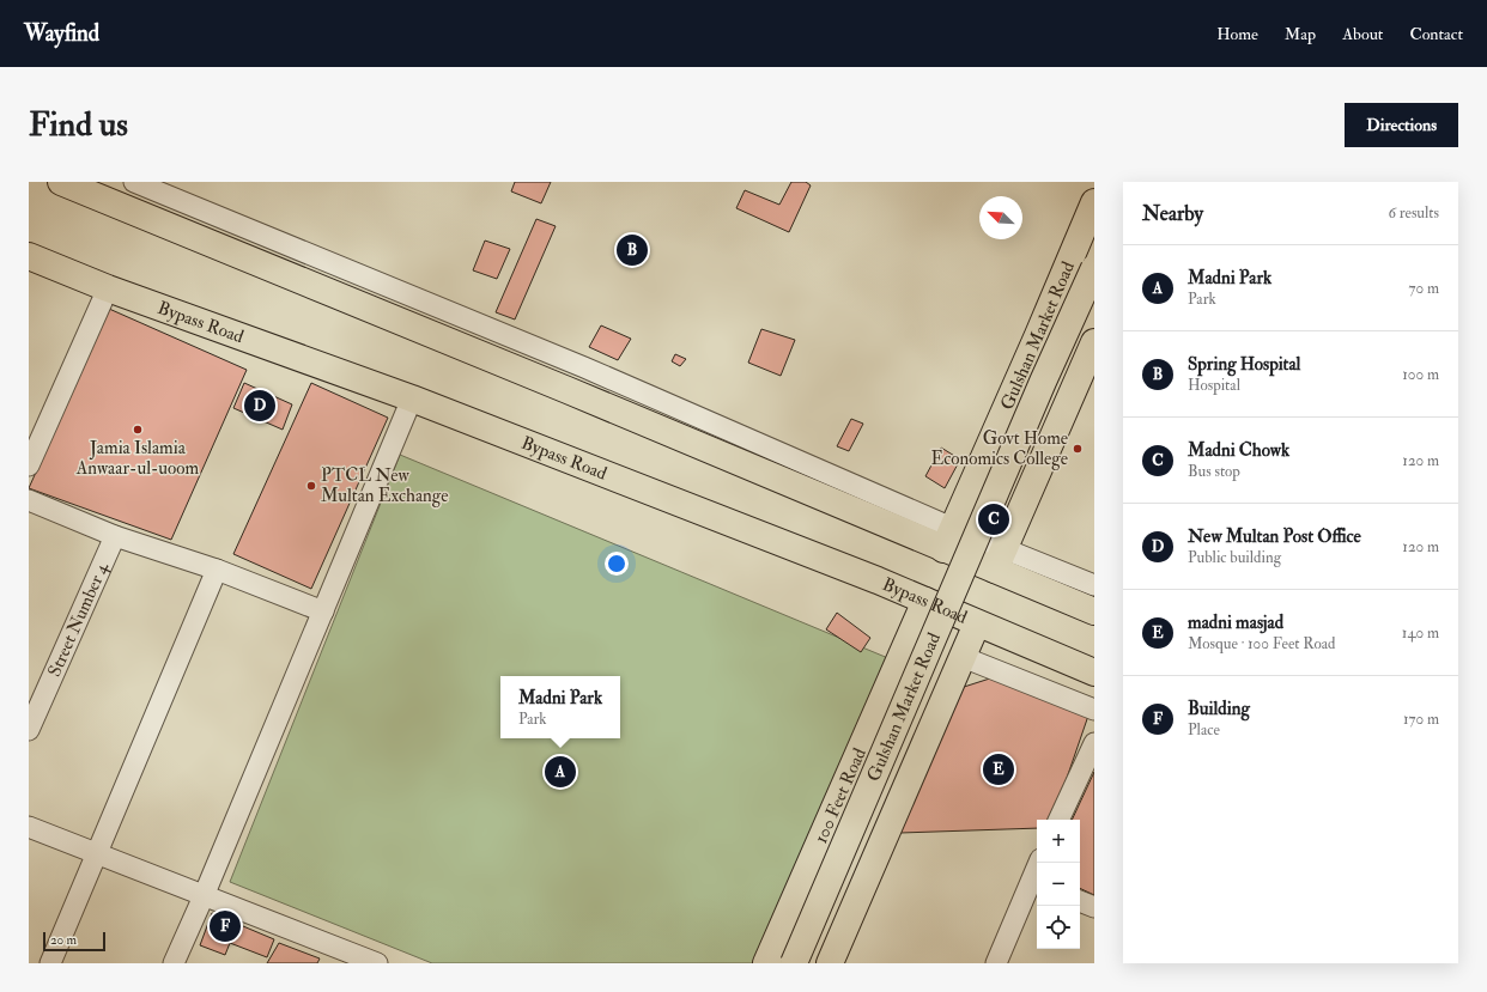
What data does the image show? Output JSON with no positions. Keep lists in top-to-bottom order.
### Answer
{
  "streets": {
    "main road": ["Bypass Road", "Gulshan Market Road", "100 Feet Road"],
    "street": ["Street Number 4"]
  },
  "crossings": [
    ["Bypass Road", "100 Feet Road"]
  ],
  "places": ["Jamia Islamia Anwaar-ul-uoom", "Govt Home Economics College", "PTCL New Multan Exchange"],
  "scale_bar": "20 m",
  "north": "top left",
  "page": {
    "header": "Wayfind",
    "nav": [
      "Home",
      "Map",
      "About",
      "Contact"
    ],
    "buttons": "Directions",
    "title": "Find us",
    "heading": ["Nearby", "6 results"],
    "pins": [
      "B",
      "D",
      "C",
      "E",
      "A",
      "F"
    ],
    "list": [
      {
        "mark": "A",
        "name": "Madni Park",
        "note": "Park",
        "value": "70 m"
      },
      {
        "mark": "B",
        "name": "Spring Hospital",
        "note": "Hospital",
        "value": "100 m"
      },
      {
        "mark": "C",
        "name": "Madni Chowk",
        "note": "Bus stop",
        "value": "120 m"
      },
      {
        "mark": "D",
        "name": "New Multan Post Office",
        "note": "Public building",
        "value": "120 m"
      },
      {
        "mark": "E",
        "name": "madni masjad",
        "note": "Mosque · 100 Feet Road",
        "value": "140 m"
      },
      {
        "mark": "F",
        "name": "Building",
        "note": "Place",
        "value": "170 m"
      }
    ],
    "popup": ["Madni Park", "Park"],
    "map_buttons": ["+", "−"],
    "scale": "20 m"
  }
}
